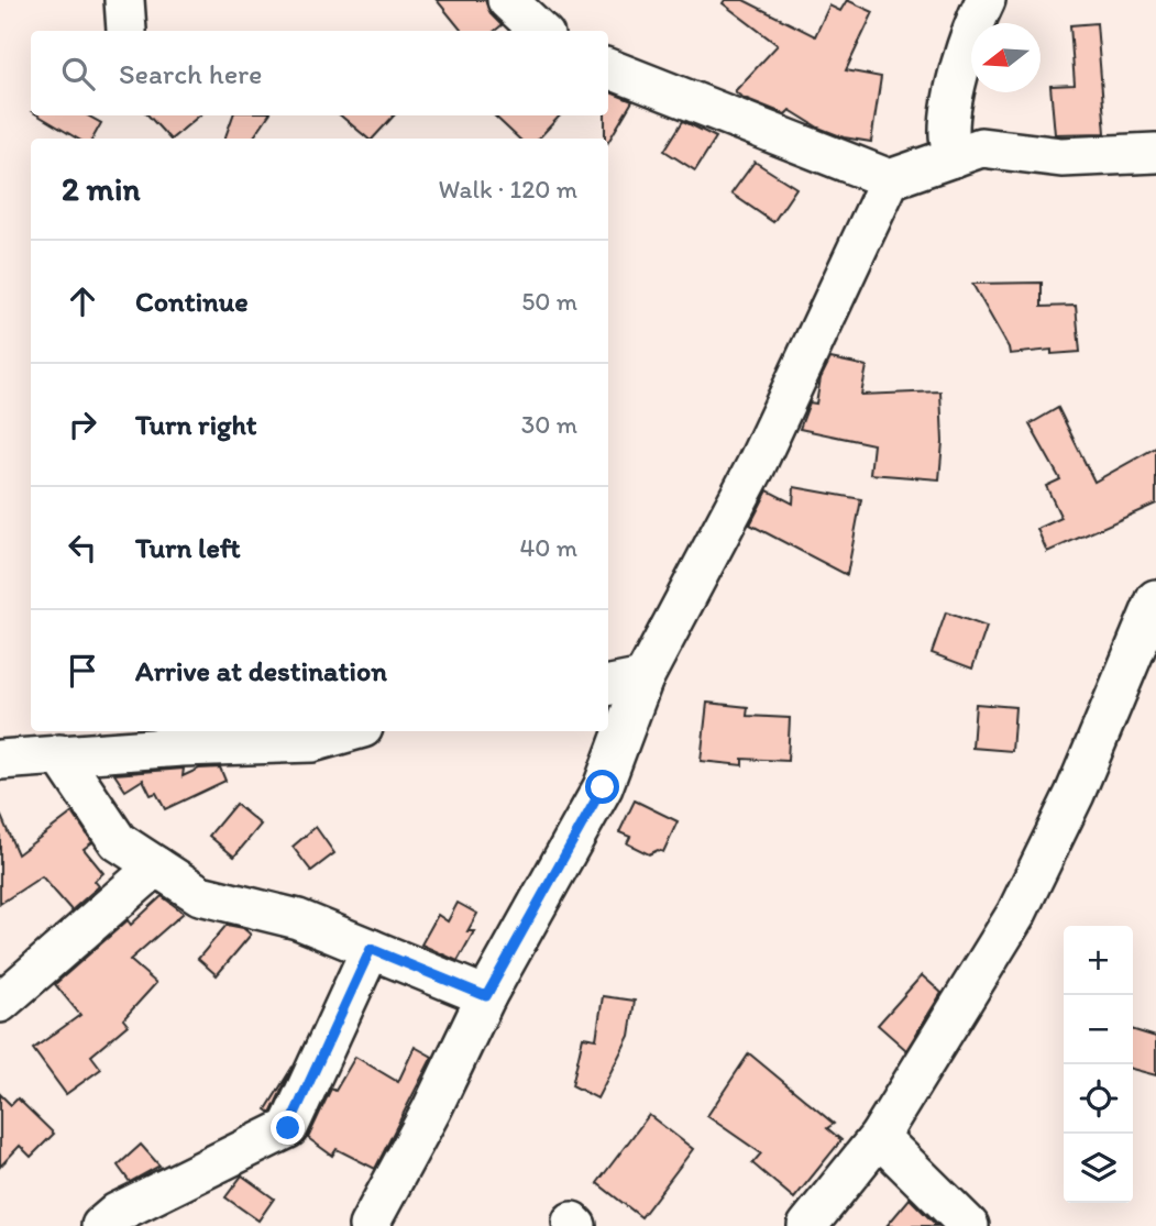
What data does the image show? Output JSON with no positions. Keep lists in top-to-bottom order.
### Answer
{
  "north": "left",
  "page": {
    "search": "Search here",
    "heading": ["2 min", "Walk · 120 m"],
    "list": [
      ["Continue", "50 m"],
      ["Turn right", "30 m"],
      ["Turn left", "40 m"],
      "Arrive at destination"
    ],
    "map_buttons": ["+", "−"]
  }
}
